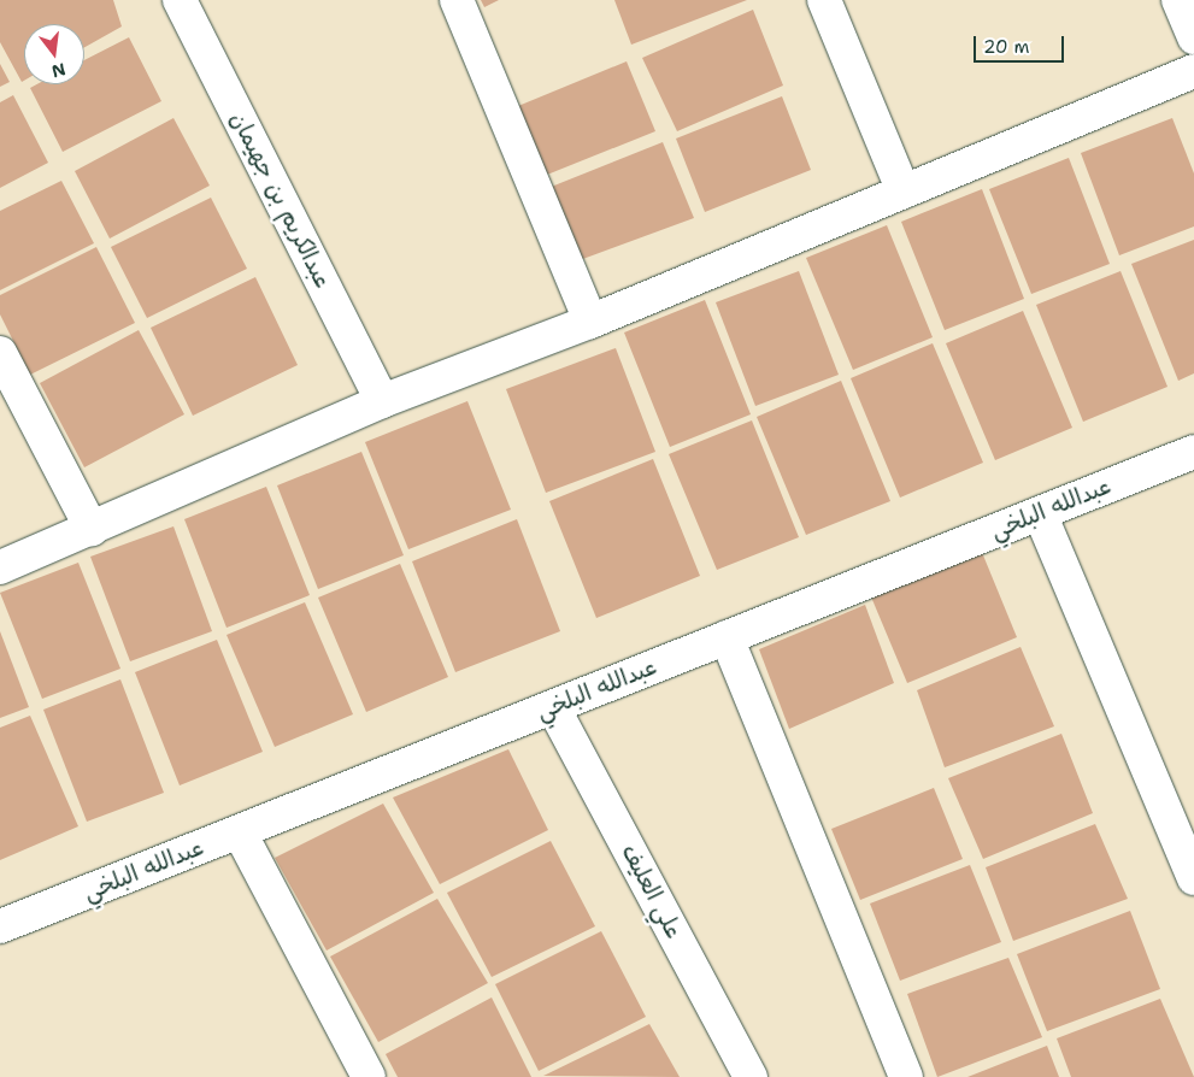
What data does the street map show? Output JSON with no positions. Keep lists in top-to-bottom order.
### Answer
{
  "streets": {
    "street": ["عبدالكريم بن جهيمان", "عبدالله البلخي", "علي العليف"]
  },
  "crossings": [
    ["عبدالله البلخي", "علي العليف"]
  ],
  "scale_bar": "20 m",
  "north": "bottom"
}
